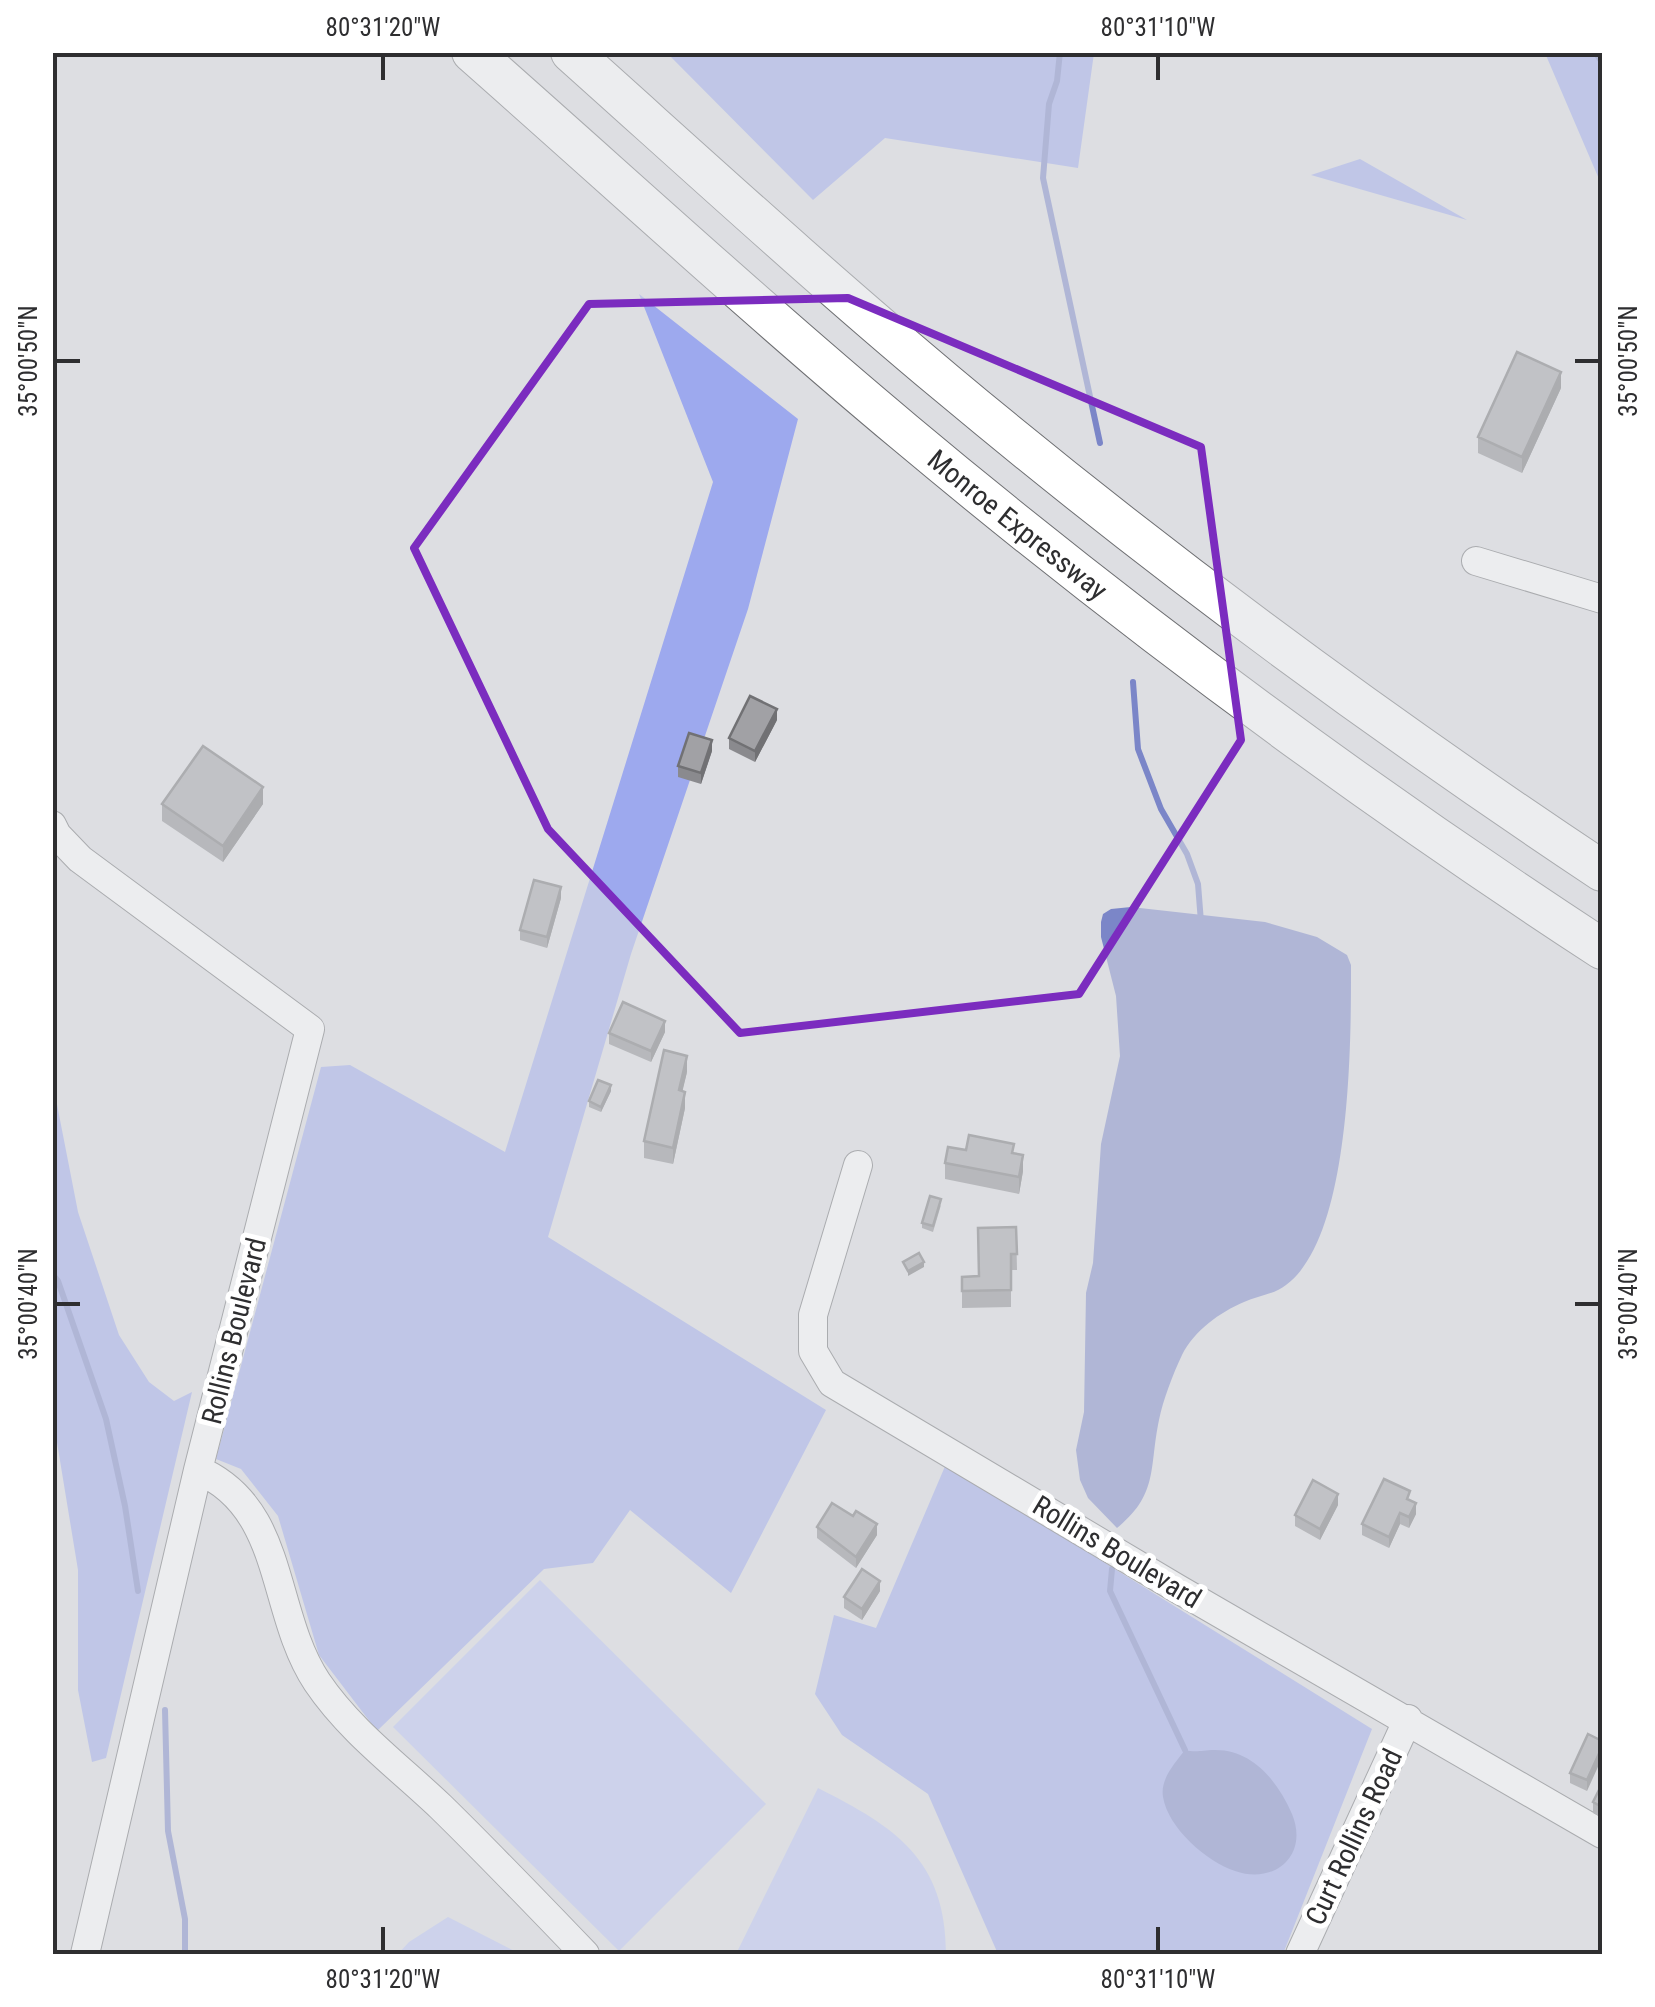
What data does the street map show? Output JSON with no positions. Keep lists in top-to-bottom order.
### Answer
{
  "streets": {
    "highway": ["Monroe Expressway"],
    "street": ["Rollins Boulevard", "Curt Rollins Road"]
  },
  "crossings": [
    ["Rollins Boulevard", "Curt Rollins Road"]
  ],
  "coordinates": [
    "80°31'20\"W",
    "80°31'10\"W",
    "35°00'50\"N",
    "35°00'40\"N"
  ]
}
